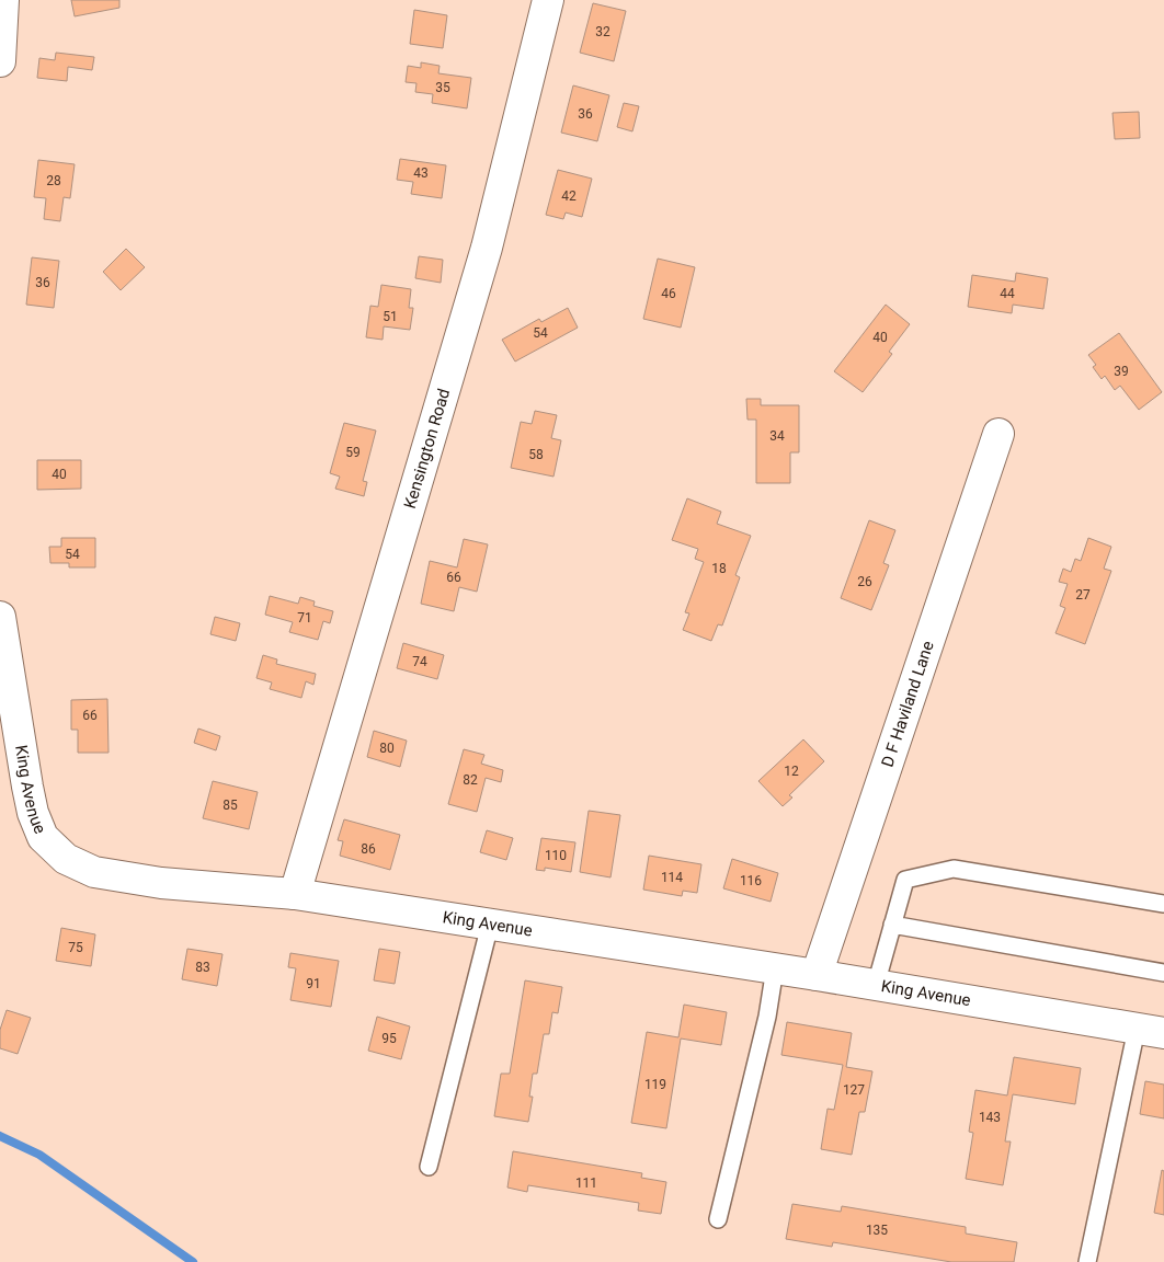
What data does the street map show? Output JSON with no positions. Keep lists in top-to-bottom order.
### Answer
{
  "streets": {
    "street": ["Kensington Road", "D F Haviland Lane", "King Avenue"]
  },
  "crossings": [
    ["Kensington Road", "King Avenue"],
    ["D F Haviland Lane", "King Avenue"]
  ],
  "house_numbers": [
    "32",
    "35",
    "36",
    "43",
    "28",
    "42",
    "36",
    "46",
    "44",
    "51",
    "54",
    "40",
    "39",
    "34",
    "59",
    "58",
    "40",
    "54",
    "18",
    "66",
    "26",
    "27",
    "71",
    "74",
    "66",
    "80",
    "12",
    "82",
    "85",
    "86",
    "110",
    "114",
    "116",
    "75",
    "83",
    "91",
    "95",
    "119",
    "127",
    "143",
    "111",
    "135"
  ]
}
